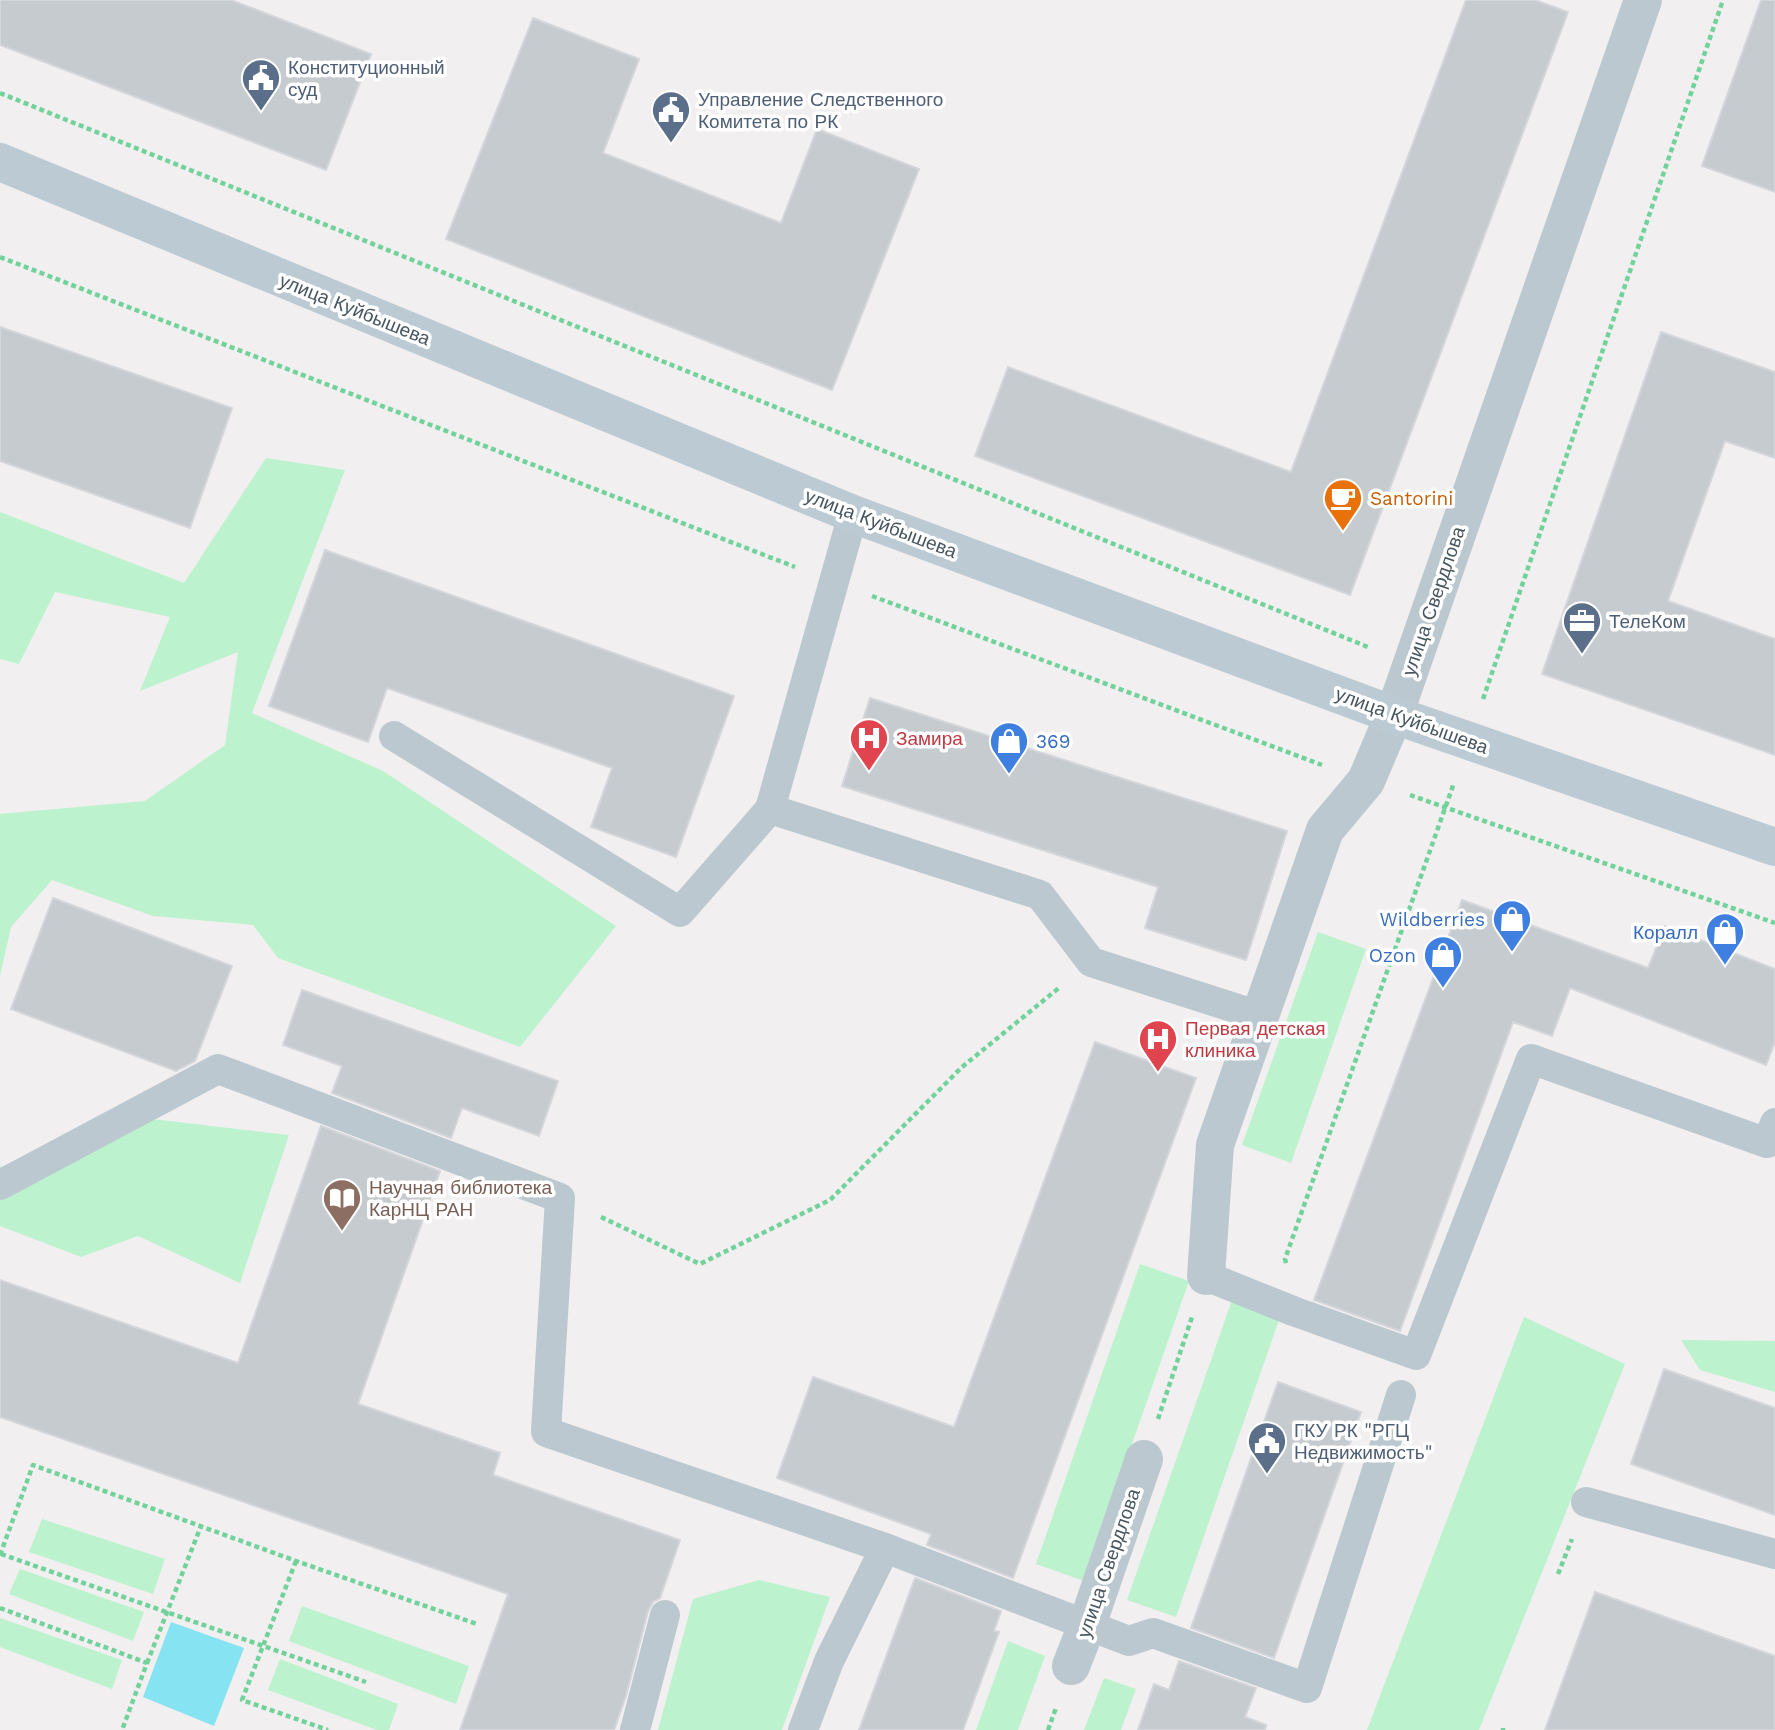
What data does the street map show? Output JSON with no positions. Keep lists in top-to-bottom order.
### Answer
{
  "streets": {
    "main road": ["улица Куйбышева"],
    "street": ["улица Свердлова"]
  },
  "crossings": [
    ["улица Куйбышева", "улица Свердлова"]
  ],
  "places": {
    "public building": ["Конституционный суд", "Управление Следственного Комитета по РК", "ГКУ РК \"РГЦ Недвижимость\""],
    "cafe": ["Santorini"],
    "office": ["ТелеКом"],
    "hospital": ["Замира", "Первая детская клиника"],
    "shop": [
      "369",
      "Wildberries",
      "Коралл",
      "Ozon"
    ],
    "library": ["Научная библиотека КарНЦ РАН"]
  }
}
